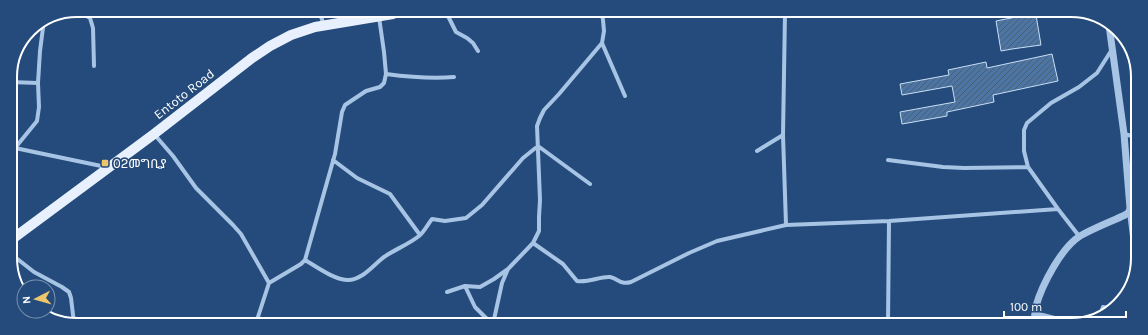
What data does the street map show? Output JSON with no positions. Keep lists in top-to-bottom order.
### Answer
{
  "streets": {
    "main road": ["Entoto Road"]
  },
  "places": {
    "transit": ["02መግቢያ"]
  },
  "scale_bar": "100 m",
  "north": "left"
}
